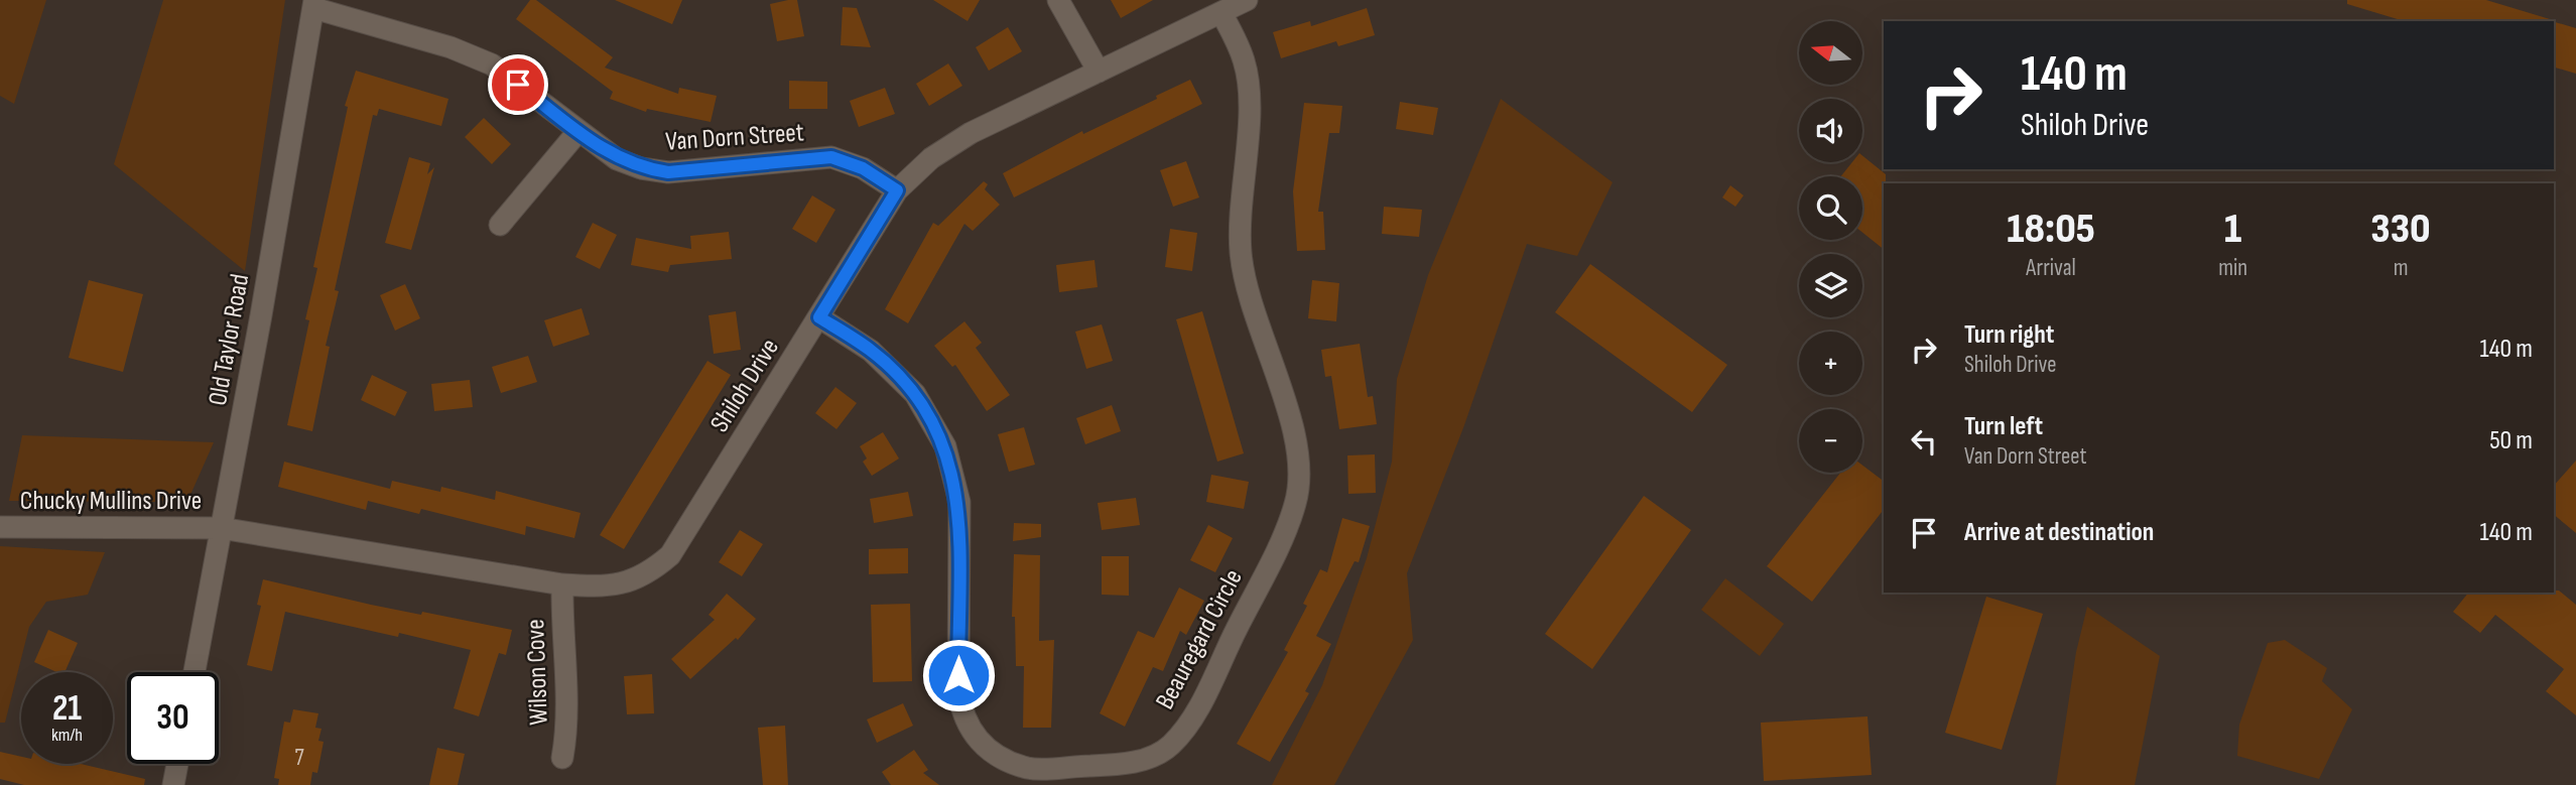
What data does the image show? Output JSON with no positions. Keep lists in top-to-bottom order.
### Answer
{
  "streets": {
    "street": [
      "Van Dorn Street",
      "Old Taylor Road",
      "Shiloh Drive",
      "Chucky Mullins Drive",
      "Beauregard Circle",
      "Wilson Cove"
    ]
  },
  "crossings": [
    ["Van Dorn Street", "Old Taylor Road"],
    ["Van Dorn Street", "Shiloh Drive"],
    ["Old Taylor Road", "Shiloh Drive"],
    ["Old Taylor Road", "Chucky Mullins Drive"],
    ["Shiloh Drive", "Chucky Mullins Drive"],
    ["Shiloh Drive", "Beauregard Circle"],
    ["Shiloh Drive", "Wilson Cove"]
  ],
  "house_numbers": ["7"],
  "north": "left",
  "page": {
    "map_buttons": ["+", "−"],
    "turn": ["140 m", "Shiloh Drive"],
    "eta": [
      "18:05",
      "Arrival",
      "1",
      "min",
      "330",
      "m"
    ],
    "list": [
      {
        "name": "Turn right",
        "note": "Shiloh Drive",
        "value": "140 m"
      },
      {
        "name": "Turn left",
        "note": "Van Dorn Street",
        "value": "50 m"
      },
      {
        "name": "Arrive at destination",
        "value": "140 m"
      }
    ],
    "speed": "21 km/h",
    "limit": "30"
  }
}
